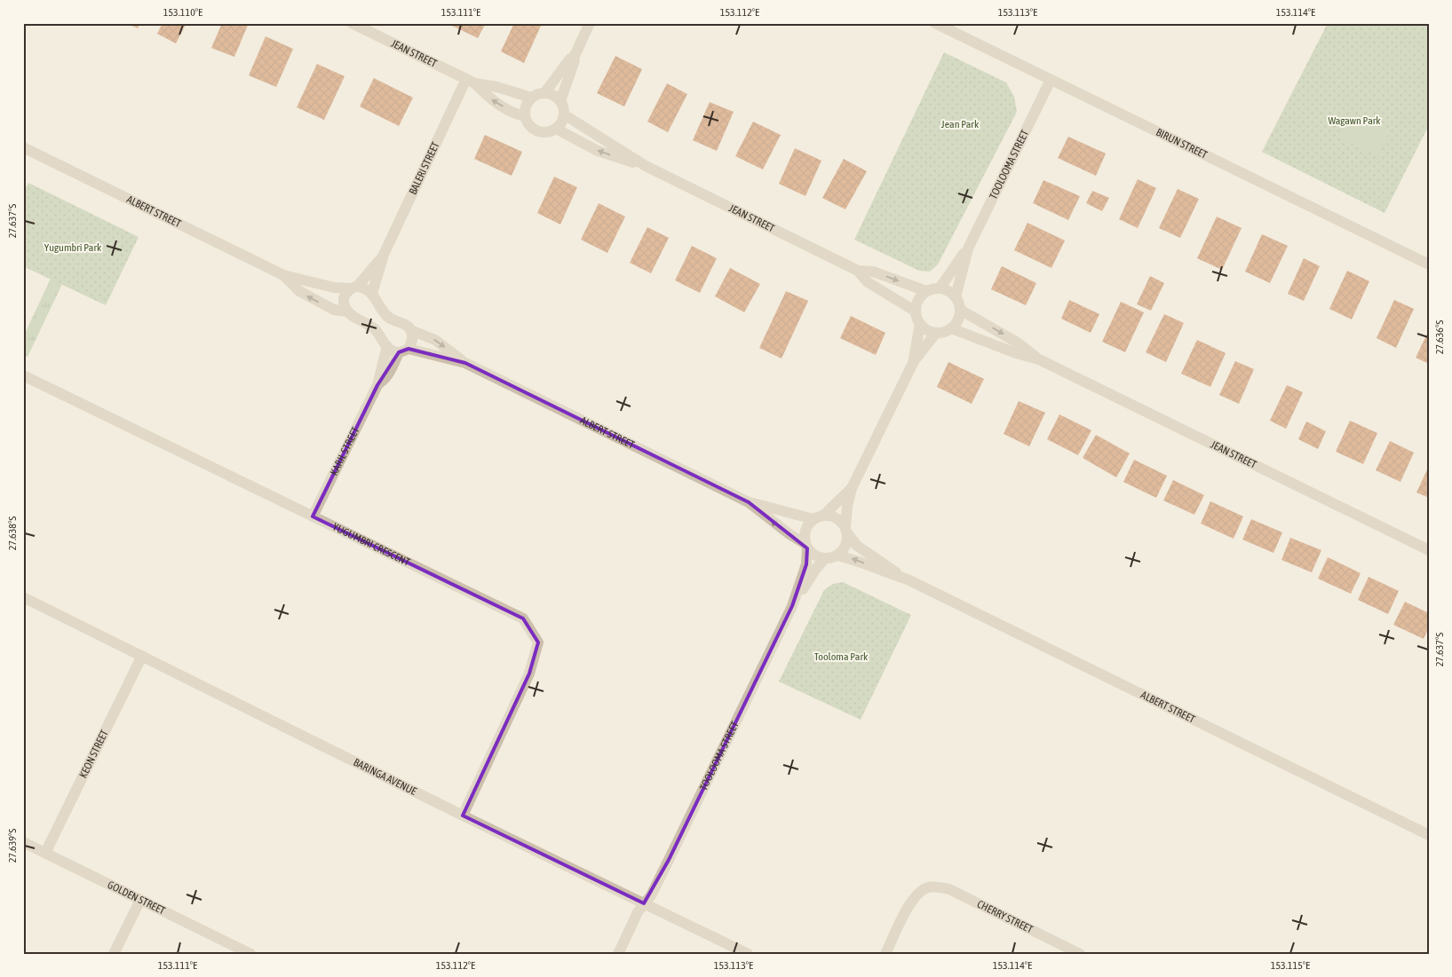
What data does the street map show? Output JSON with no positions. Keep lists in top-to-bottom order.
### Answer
{
  "streets": {
    "street": [
      "JEAN STREET",
      "BIRUN STREET",
      "TOOLOOMA STREET",
      "BALERI STREET",
      "ALBERT STREET",
      "KARIL STREET",
      "YUGUMBRI CRESCENT",
      "KEON STREET",
      "BARINGA AVENUE",
      "GOLDEN STREET",
      "CHERRY STREET"
    ]
  },
  "crossings": [
    ["JEAN STREET", "TOOLOOMA STREET"],
    ["JEAN STREET", "BALERI STREET"],
    ["BIRUN STREET", "TOOLOOMA STREET"],
    ["TOOLOOMA STREET", "ALBERT STREET"],
    ["TOOLOOMA STREET", "BARINGA AVENUE"],
    ["BALERI STREET", "ALBERT STREET"],
    ["ALBERT STREET", "KARIL STREET"],
    ["KARIL STREET", "YUGUMBRI CRESCENT"],
    ["YUGUMBRI CRESCENT", "BARINGA AVENUE"],
    ["KEON STREET", "BARINGA AVENUE"],
    ["KEON STREET", "GOLDEN STREET"]
  ],
  "parks": [
    "Wagawn Park",
    "Jean Park",
    "Yugumbri Park",
    "Tooloma Park"
  ],
  "coordinates": [
    "153.110°E",
    "153.111°E",
    "153.112°E",
    "153.113°E",
    "153.114°E",
    "27.637°S",
    "27.636°S",
    "27.638°S",
    "27.639°S",
    "153.115°E"
  ]
}
